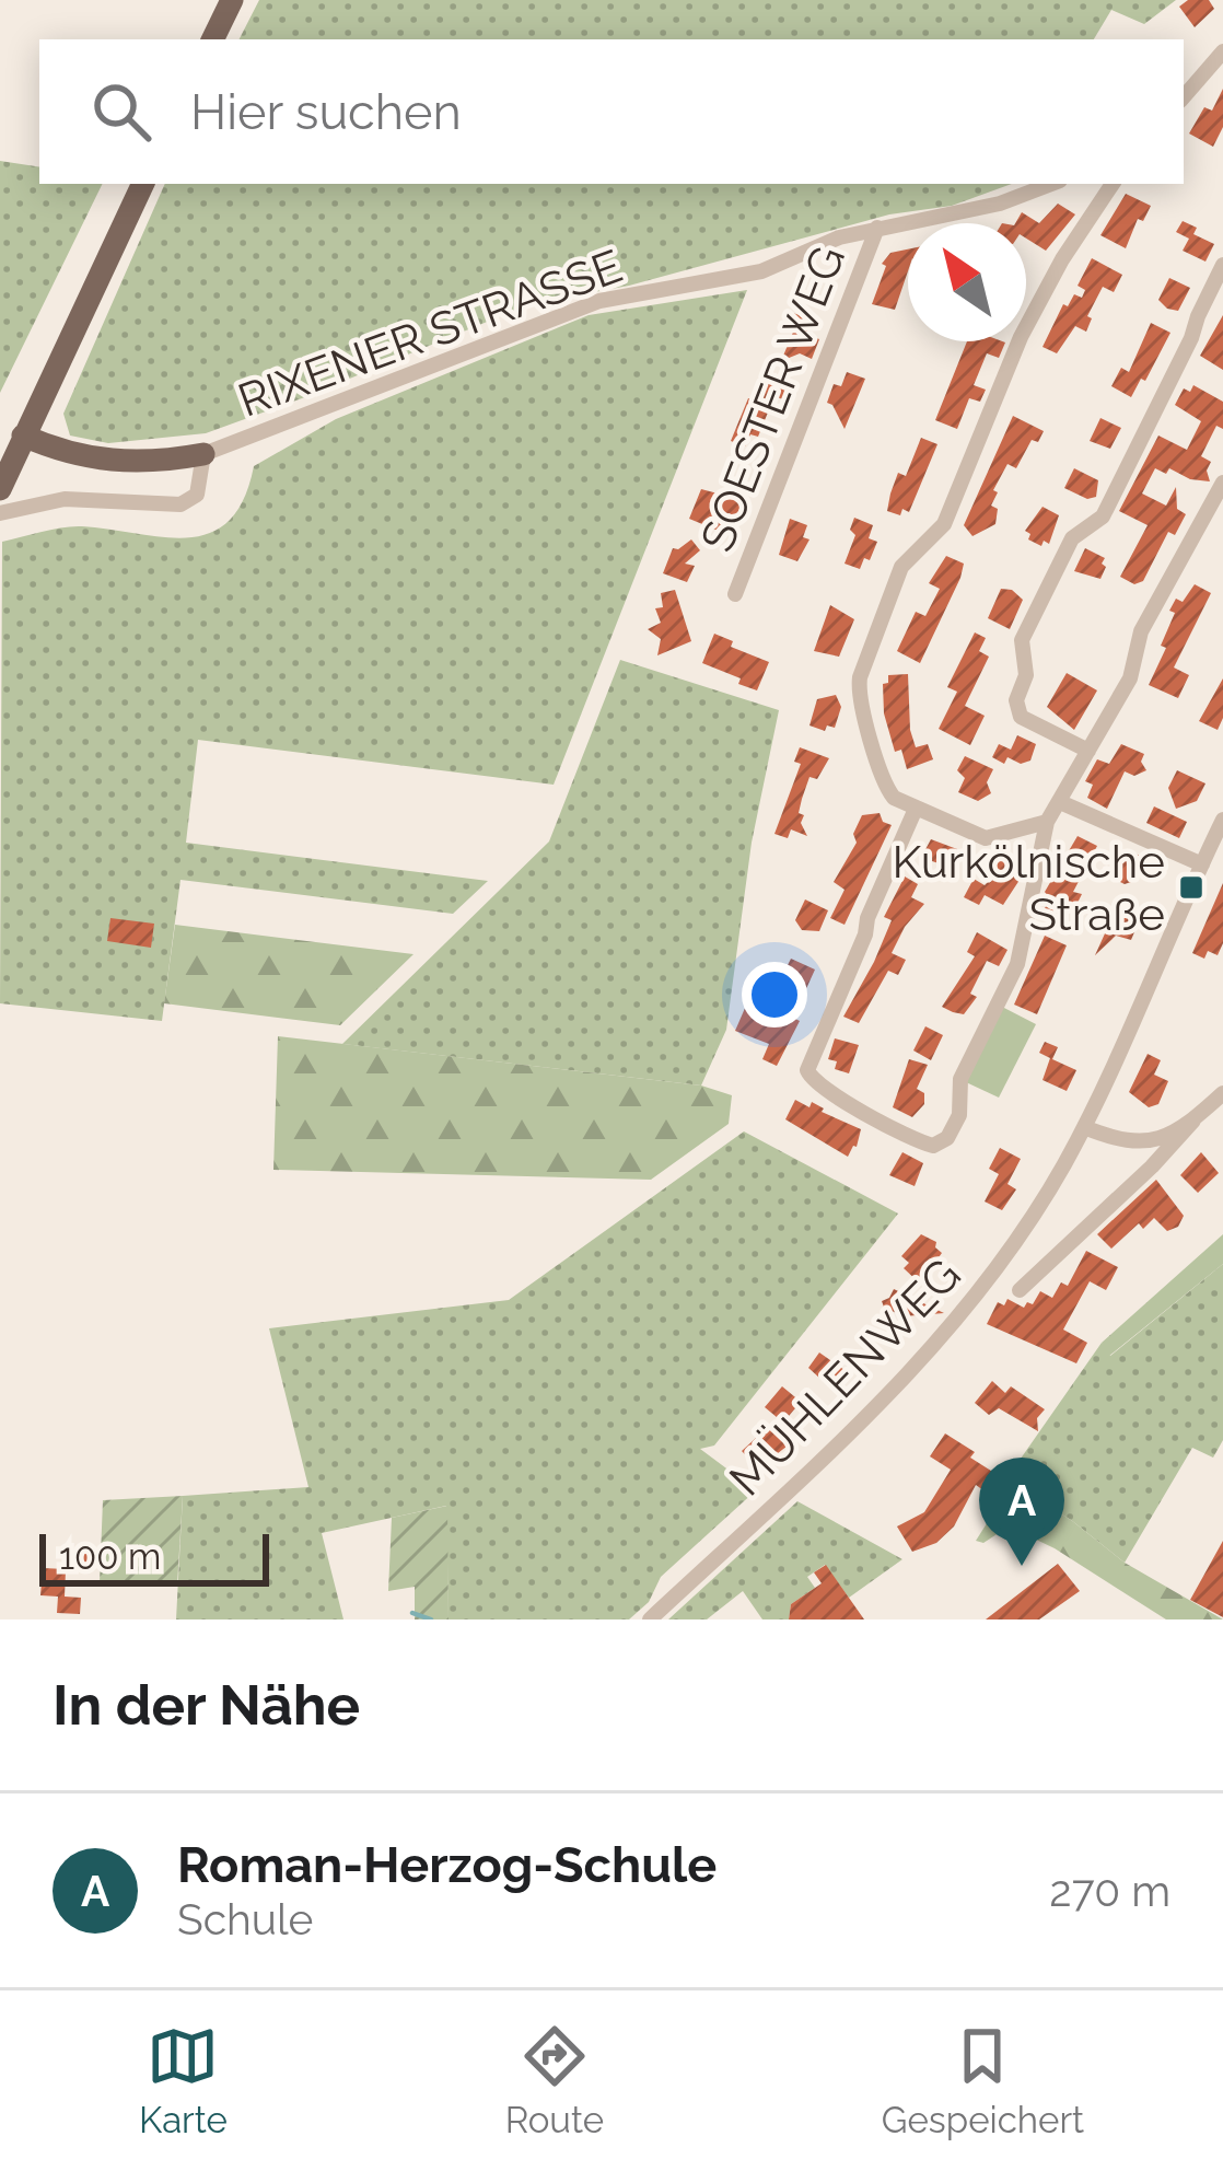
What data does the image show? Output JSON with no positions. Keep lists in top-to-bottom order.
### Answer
{
  "streets": {
    "street": ["RIXENER STRASSE", "SOESTER WEG", "MÜHLENWEG"]
  },
  "crossings": [
    ["RIXENER STRASSE", "SOESTER WEG"]
  ],
  "places": {
    "transit": ["Kurkölnische Straße"]
  },
  "scale_bar": "100 m",
  "north": "top left",
  "page": {
    "search": "Hier suchen",
    "pins": "A",
    "scale": "100 m",
    "heading": "In der Nähe",
    "list": [
      {
        "mark": "A",
        "name": "Roman-Herzog-Schule",
        "note": "Schule",
        "value": "270 m"
      }
    ],
    "nav": ["Karte", "Route", "Gespeichert"]
  }
}
